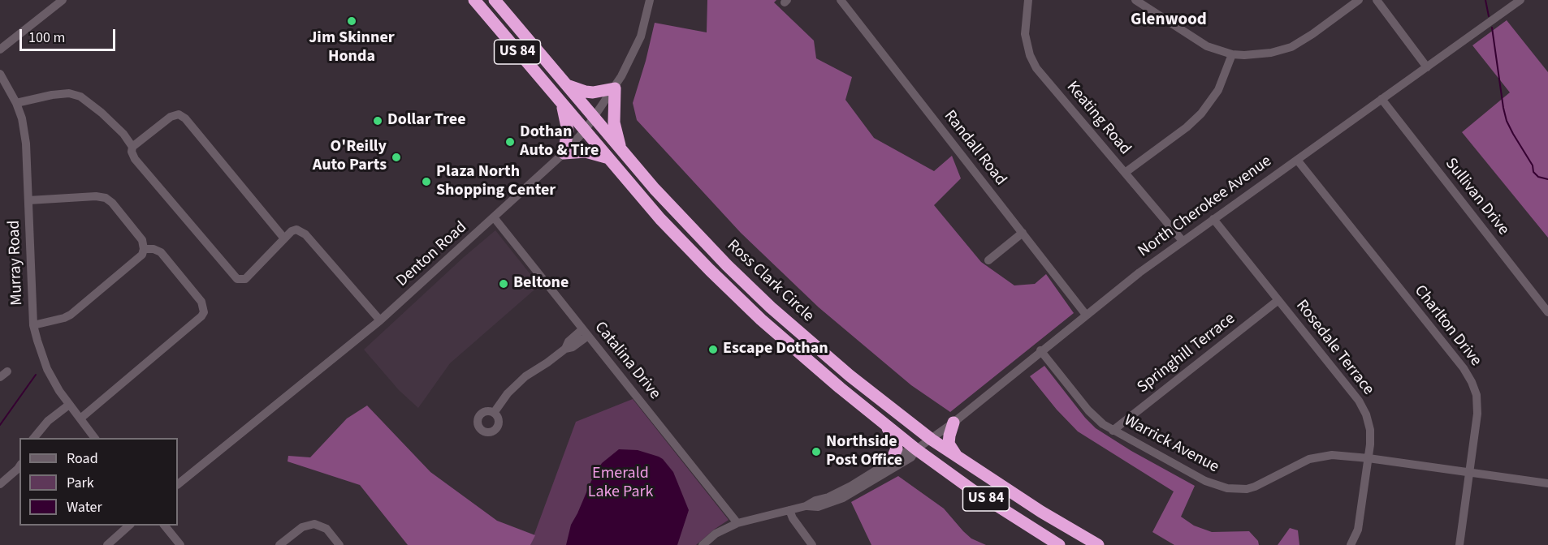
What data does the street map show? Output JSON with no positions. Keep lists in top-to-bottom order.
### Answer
{
  "streets": {
    "highway": ["US 84", "Ross Clark Circle"],
    "street": [
      "Keating Road",
      "Randall Road",
      "Sullivan Drive",
      "North Cherokee Avenue",
      "Denton Road",
      "Murray Road",
      "Charlton Drive",
      "Rosedale Terrace",
      "Springhill Terrace",
      "Catalina Drive",
      "Warrick Avenue"
    ]
  },
  "crossings": [
    ["Keating Road", "North Cherokee Avenue"],
    ["Randall Road", "North Cherokee Avenue"],
    ["Sullivan Drive", "North Cherokee Avenue"],
    ["North Cherokee Avenue", "Ross Clark Circle"],
    ["North Cherokee Avenue", "Charlton Drive"],
    ["North Cherokee Avenue", "Rosedale Terrace"],
    ["North Cherokee Avenue", "Catalina Drive"],
    ["North Cherokee Avenue", "Warrick Avenue"],
    ["Denton Road", "Ross Clark Circle"],
    ["Denton Road", "Catalina Drive"],
    ["Charlton Drive", "Warrick Avenue"],
    ["Rosedale Terrace", "Springhill Terrace"],
    ["Rosedale Terrace", "Warrick Avenue"],
    ["Springhill Terrace", "Warrick Avenue"]
  ],
  "districts": ["Glenwood"],
  "parks": ["Emerald Lake Park"],
  "places": [
    "Jim Skinner Honda",
    "Dollar Tree",
    "Dothan Auto & Tire",
    "O'Reilly Auto Parts",
    "Plaza North Shopping Center",
    "Beltone",
    "Escape Dothan",
    "Northside Post Office"
  ],
  "legend": ["Road", "Park", "Water"],
  "scale_bar": "100 m"
}
